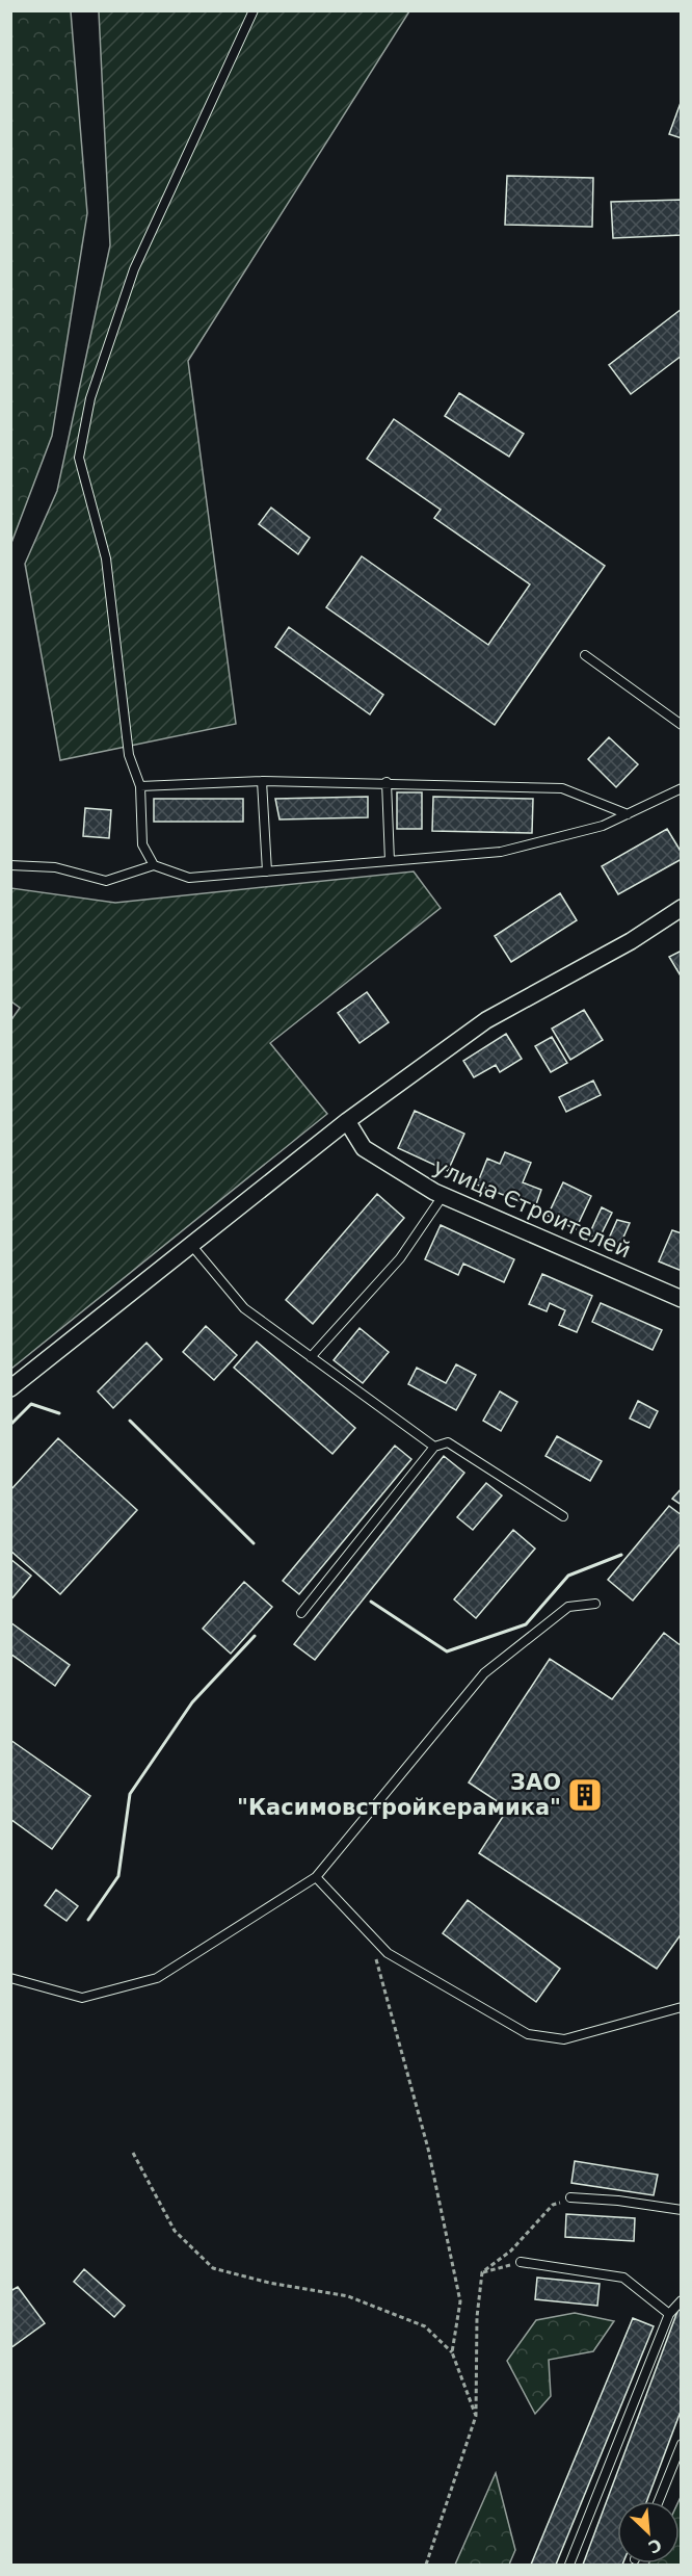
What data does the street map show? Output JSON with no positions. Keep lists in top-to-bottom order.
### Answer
{
  "streets": {
    "street": ["улица Строителей"]
  },
  "places": {
    "building": ["ЗАО \"Касимовстройкерамика\""]
  },
  "north": "bottom right"
}
